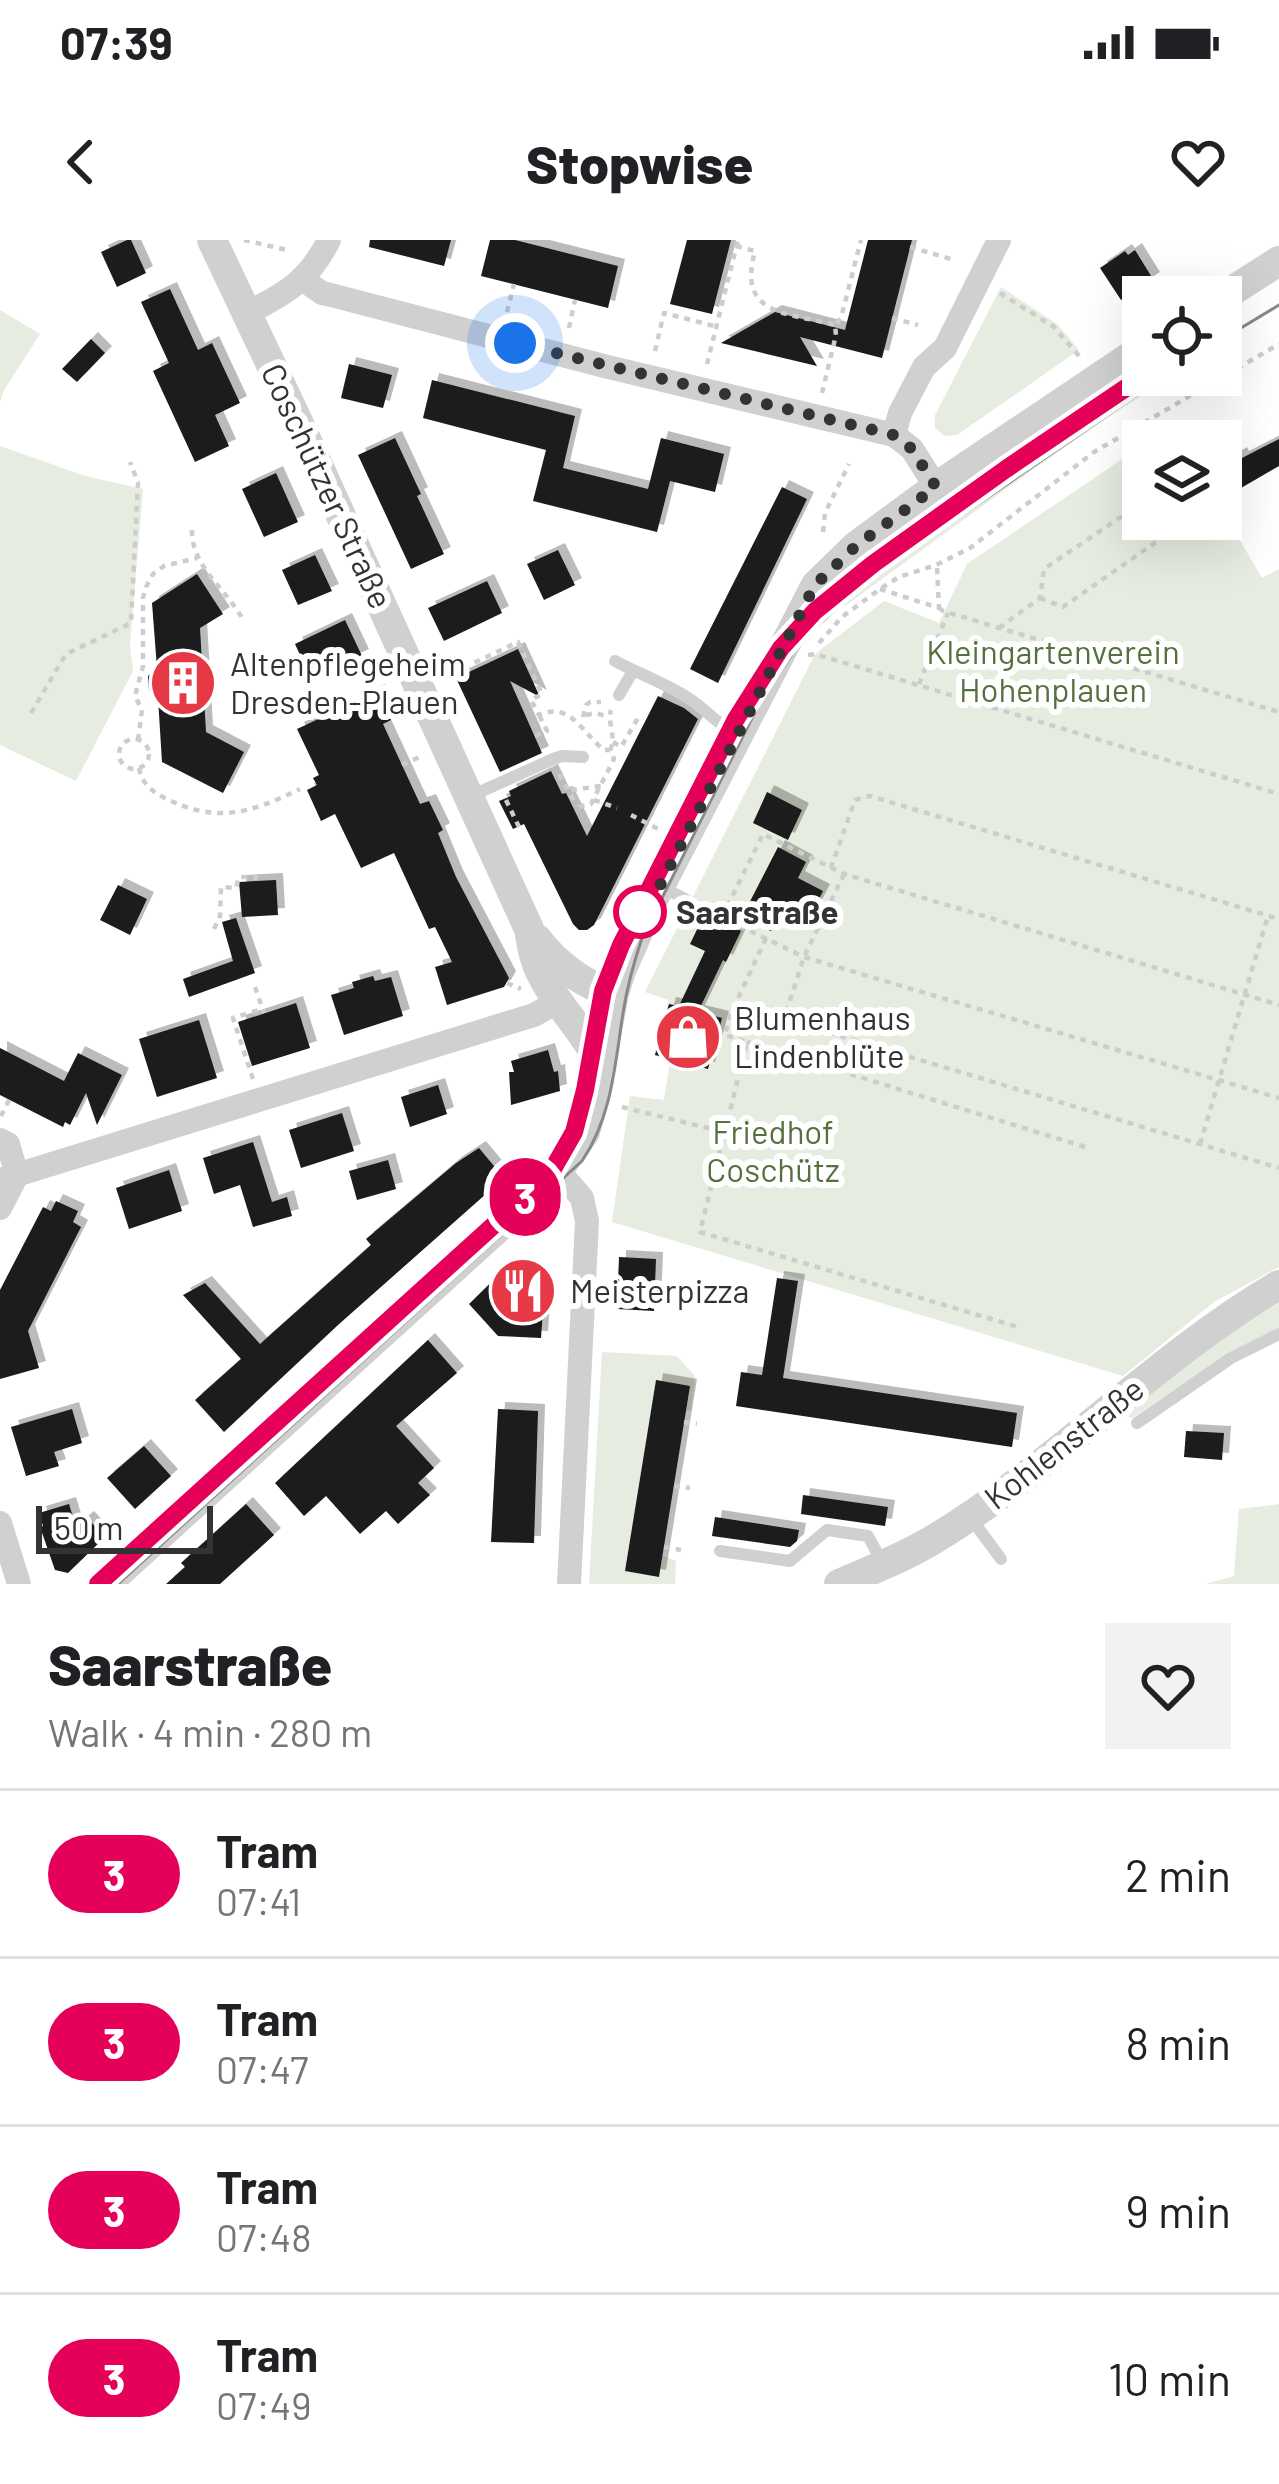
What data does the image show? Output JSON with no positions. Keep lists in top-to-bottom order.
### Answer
{
  "streets": {
    "street": ["Coschützer Straße", "Kohlenstraße"]
  },
  "parks": ["Kleingartenverein Hohenplauen", "Friedhof Coschütz"],
  "places": {
    "building": ["Altenpflegeheim Dresden-Plauen"],
    "other": ["Saarstraße"],
    "shop": ["Blumenhaus Lindenblüte"],
    "restaurant": ["Meisterpizza"]
  },
  "lines": ["tram line 3"],
  "scale_bar": "50 m",
  "page": {
    "status": "07:39",
    "header": "Stopwise",
    "on_map": "3",
    "scale": "50 m",
    "heading": ["Saarstraße", "Walk · 4 min · 280 m"],
    "list": [
      {
        "mark": "3",
        "name": "Tram",
        "note": "07:41",
        "value": "2 min"
      },
      {
        "mark": "3",
        "name": "Tram",
        "note": "07:47",
        "value": "8 min"
      },
      {
        "mark": "3",
        "name": "Tram",
        "note": "07:48",
        "value": "9 min"
      },
      {
        "mark": "3",
        "name": "Tram",
        "note": "07:49",
        "value": "10 min"
      }
    ]
  }
}
